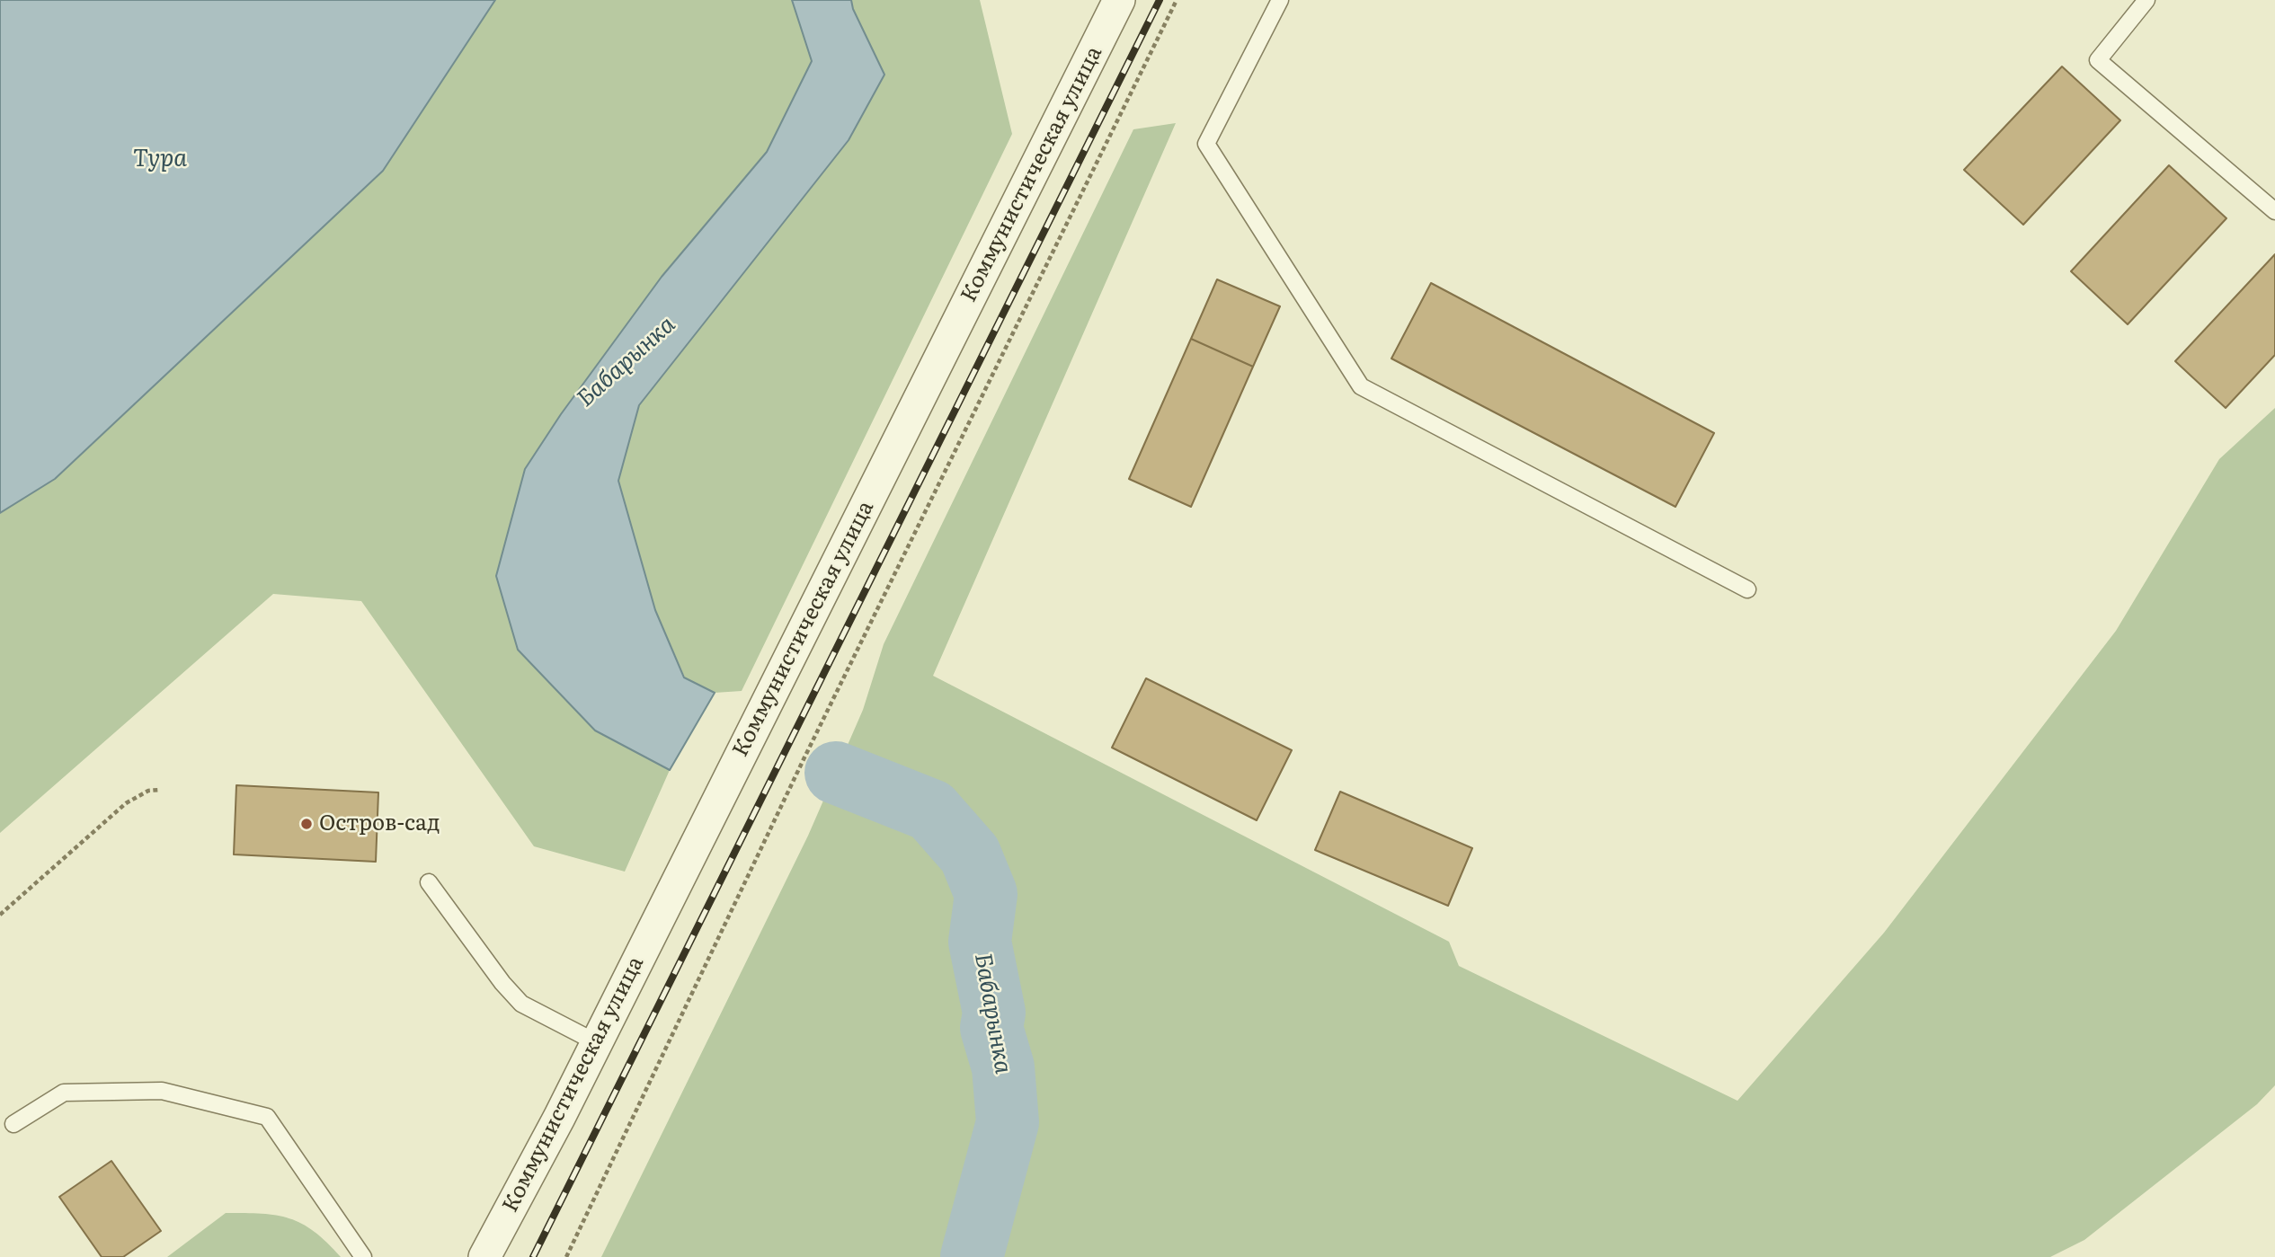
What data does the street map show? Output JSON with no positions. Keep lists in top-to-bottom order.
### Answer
{
  "streets": {
    "street": ["Коммунистическая улица"]
  },
  "water": ["Тура", "Бабарынка"],
  "places": ["Остров-сад"]
}
